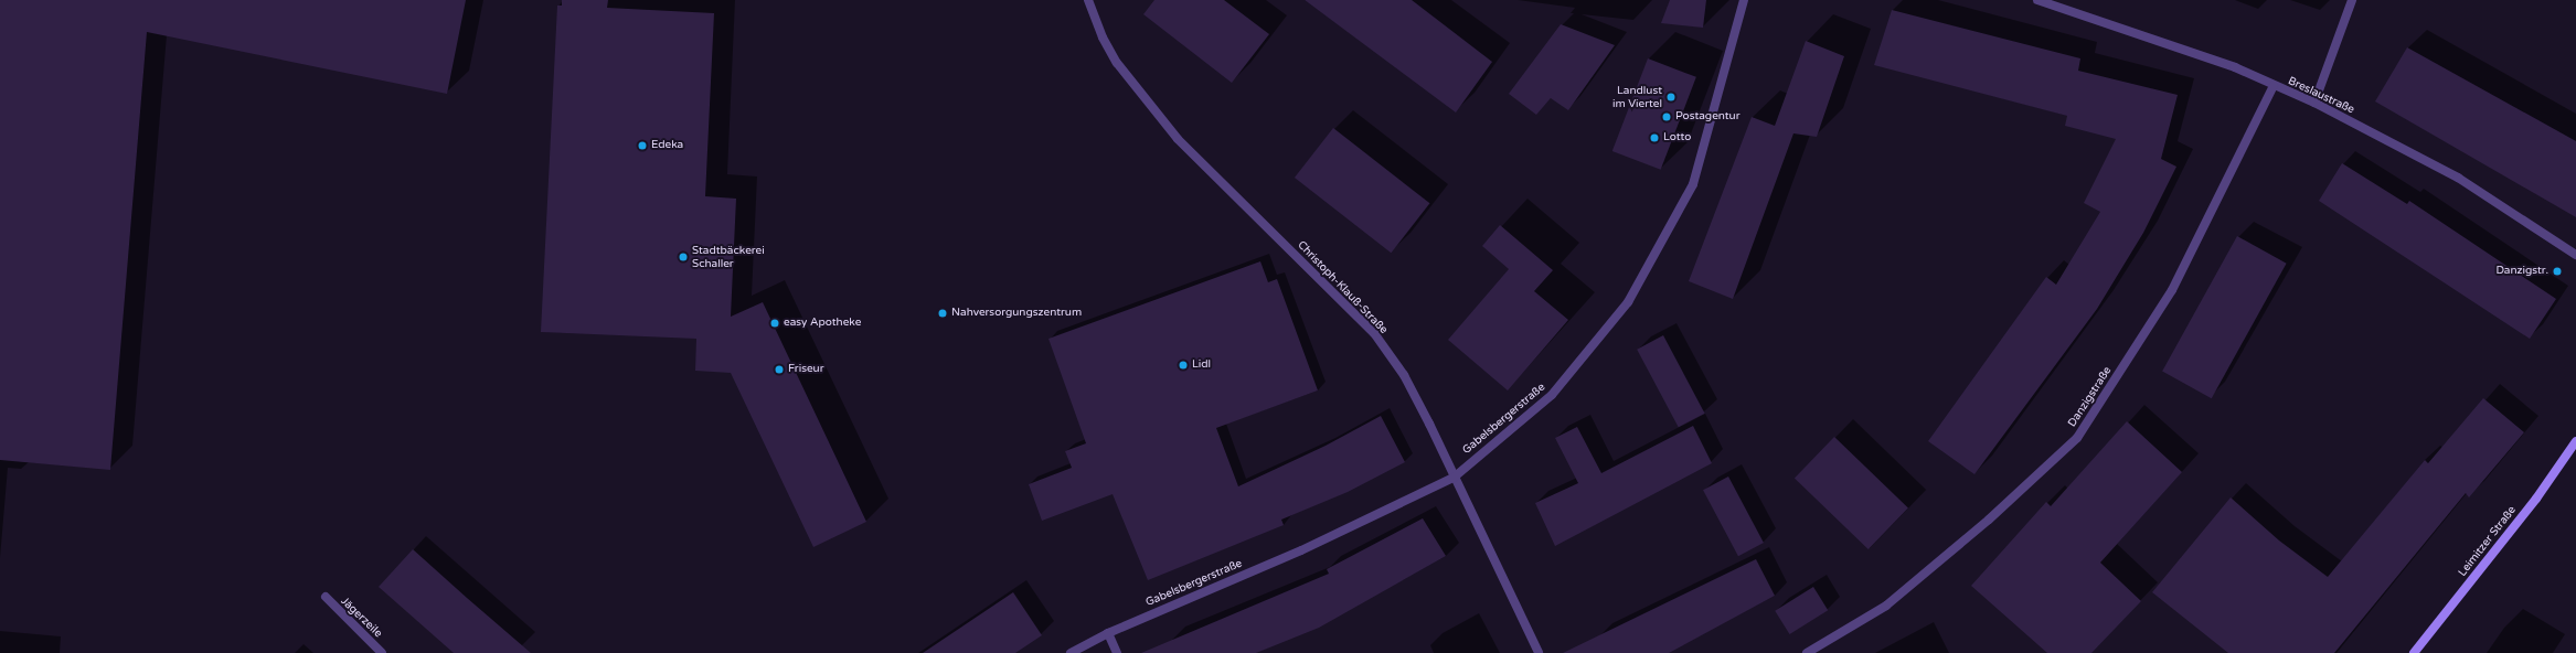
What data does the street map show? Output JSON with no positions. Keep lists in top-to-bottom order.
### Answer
{
  "streets": {
    "street": [
      "Breslaustraße",
      "Christoph-Klauß-Straße",
      "Danzigstraße",
      "Gabelsbergerstraße",
      "Leimitzer Straße",
      "Jägerzeile"
    ]
  },
  "crossings": [
    ["Breslaustraße", "Danzigstraße"],
    ["Christoph-Klauß-Straße", "Gabelsbergerstraße"]
  ],
  "places": [
    "Landlust im Viertel",
    "Postagentur",
    "Lotto",
    "Edeka",
    "Stadtbäckerei Schaller",
    "Danzigstr.",
    "Nahversorgungszentrum",
    "easy Apotheke",
    "Lidl",
    "Friseur"
  ]
}
